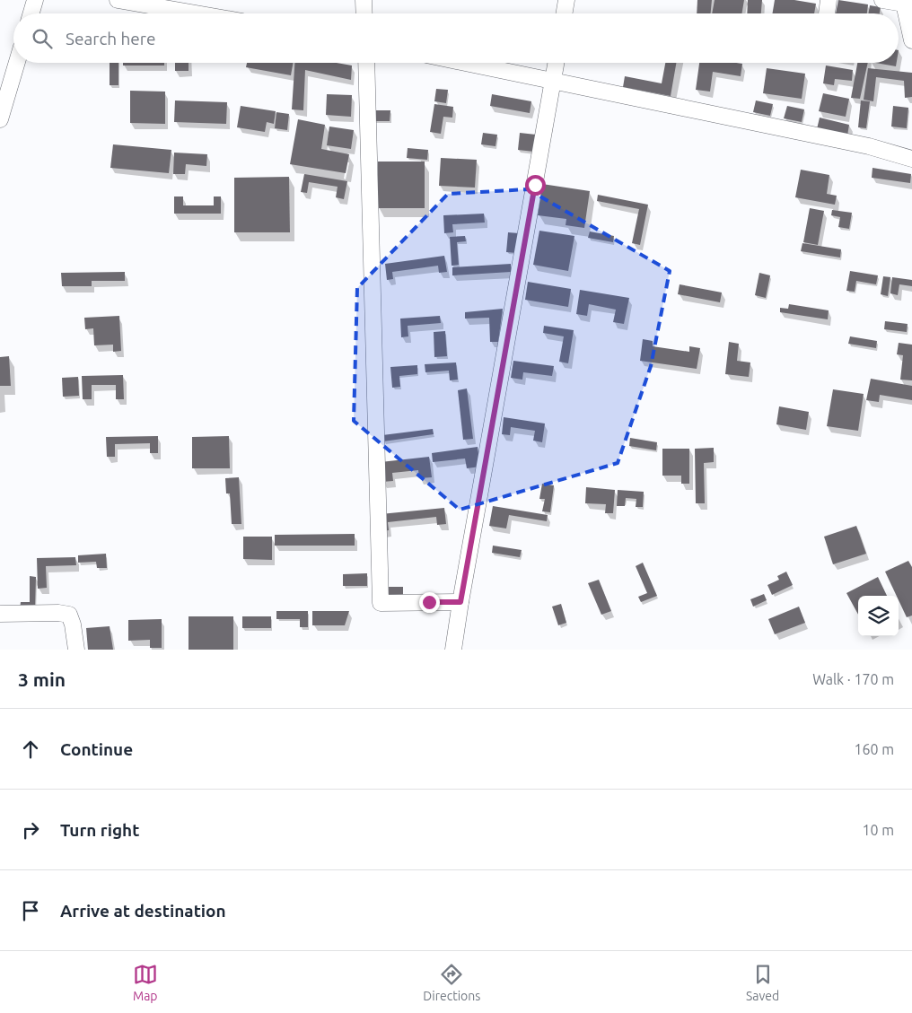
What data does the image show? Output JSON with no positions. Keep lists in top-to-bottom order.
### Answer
{
  "page": {
    "search": "Search here",
    "heading": ["3 min", "Walk · 170 m"],
    "list": [
      ["Continue", "160 m"],
      ["Turn right", "10 m"],
      "Arrive at destination"
    ],
    "nav": ["Map", "Directions", "Saved"]
  }
}
